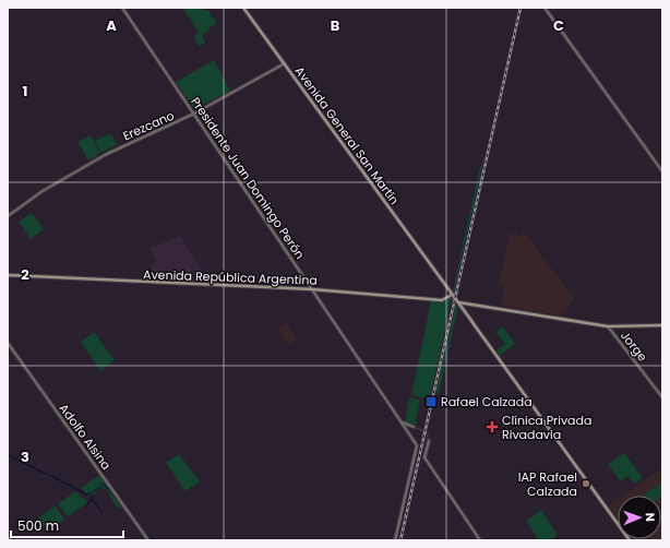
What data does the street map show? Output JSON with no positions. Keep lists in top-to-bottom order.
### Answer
{
  "streets": {
    "main road": ["Avenida General San Martín", "Avenida República Argentina"],
    "street": [
      "Erezcano",
      "Presidente Juan Domingo Perón",
      "Jorge",
      "Adolfo Alsina"
    ]
  },
  "crossings": [
    ["Erezcano", "Avenida General San Martín"],
    ["Erezcano", "Presidente Juan Domingo Perón"],
    ["Avenida General San Martín", "Avenida República Argentina"],
    ["Presidente Juan Domingo Perón", "Avenida República Argentina"]
  ],
  "places": {
    "transit": ["Rafael Calzada"],
    "health": ["Clínica Privada Rivadavia"],
    "other": ["IAP Rafael Calzada"]
  },
  "scale_bar": "500 m",
  "north": "right",
  "grid": {
    "columns": ["A", "B", "C"],
    "rows": ["1", "2", "3"]
  }
}
